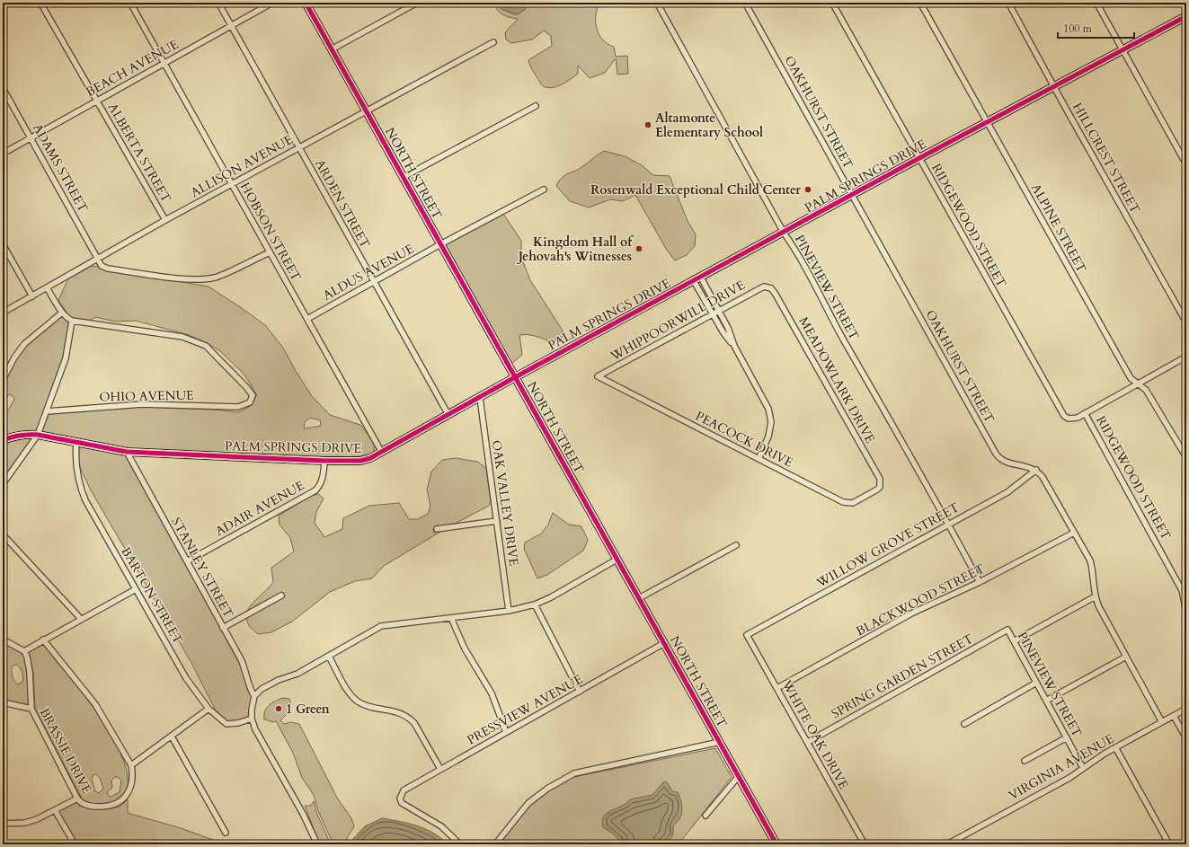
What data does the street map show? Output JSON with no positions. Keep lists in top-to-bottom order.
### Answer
{
  "streets": {
    "street": [
      "BEACH AVENUE",
      "OAKHURST STREET",
      "ALBERTA STREET",
      "HILLCREST STREET",
      "ALLISON AVENUE",
      "ADAMS STREET",
      "NORTH STREET",
      "PALM SPRINGS DRIVE",
      "ARDEN STREET",
      "RIDGEWOOD STREET",
      "ALPINE STREET",
      "HOBSON STREET",
      "ALDUS AVENUE",
      "PINEVIEW STREET",
      "WHIPPOORWILL DRIVE",
      "MEADOWLARK DRIVE",
      "OHIO AVENUE",
      "PEACOCK DRIVE",
      "OAK VALLEY DRIVE",
      "ADAIR AVENUE",
      "WILLOW GROVE STREET",
      "STANLEY STREET",
      "BARTON STREET",
      "BLACKWOOD STREET",
      "SPRING GARDEN STREET",
      "PRESSVIEW AVENUE",
      "WHITE OAK DRIVE",
      "BRASSIE DRIVE",
      "VIRGINIA AVENUE"
    ]
  },
  "crossings": [
    ["BEACH AVENUE", "ALBERTA STREET"],
    ["BEACH AVENUE", "ADAMS STREET"],
    ["BEACH AVENUE", "ARDEN STREET"],
    ["BEACH AVENUE", "HOBSON STREET"],
    ["OAKHURST STREET", "PALM SPRINGS DRIVE"],
    ["OAKHURST STREET", "WILLOW GROVE STREET"],
    ["ALBERTA STREET", "ALLISON AVENUE"],
    ["HILLCREST STREET", "PALM SPRINGS DRIVE"],
    ["ALLISON AVENUE", "ADAMS STREET"],
    ["ALLISON AVENUE", "NORTH STREET"],
    ["ALLISON AVENUE", "ARDEN STREET"],
    ["ALLISON AVENUE", "HOBSON STREET"],
    ["NORTH STREET", "PALM SPRINGS DRIVE"],
    ["NORTH STREET", "ALDUS AVENUE"],
    ["NORTH STREET", "PRESSVIEW AVENUE"],
    ["PALM SPRINGS DRIVE", "ARDEN STREET"],
    ["PALM SPRINGS DRIVE", "RIDGEWOOD STREET"],
    ["PALM SPRINGS DRIVE", "ALPINE STREET"],
    ["PALM SPRINGS DRIVE", "HOBSON STREET"],
    ["PALM SPRINGS DRIVE", "PINEVIEW STREET"],
    ["PALM SPRINGS DRIVE", "OAK VALLEY DRIVE"],
    ["PALM SPRINGS DRIVE", "ADAIR AVENUE"],
    ["PALM SPRINGS DRIVE", "STANLEY STREET"],
    ["PALM SPRINGS DRIVE", "BARTON STREET"],
    ["ARDEN STREET", "ALDUS AVENUE"],
    ["HOBSON STREET", "ALDUS AVENUE"],
    ["PINEVIEW STREET", "WILLOW GROVE STREET"],
    ["PINEVIEW STREET", "BLACKWOOD STREET"],
    ["PINEVIEW STREET", "SPRING GARDEN STREET"],
    ["PINEVIEW STREET", "VIRGINIA AVENUE"],
    ["WHIPPOORWILL DRIVE", "MEADOWLARK DRIVE"],
    ["WHIPPOORWILL DRIVE", "PEACOCK DRIVE"],
    ["MEADOWLARK DRIVE", "PEACOCK DRIVE"],
    ["ADAIR AVENUE", "STANLEY STREET"],
    ["WILLOW GROVE STREET", "WHITE OAK DRIVE"],
    ["BLACKWOOD STREET", "WHITE OAK DRIVE"],
    ["SPRING GARDEN STREET", "WHITE OAK DRIVE"]
  ],
  "places": [
    "Altamonte Elementary School",
    "Rosenwald Exceptional Child Center",
    "Kingdom Hall of Jehovah's Witnesses",
    "1 Green"
  ],
  "scale_bar": "100 m"
}
